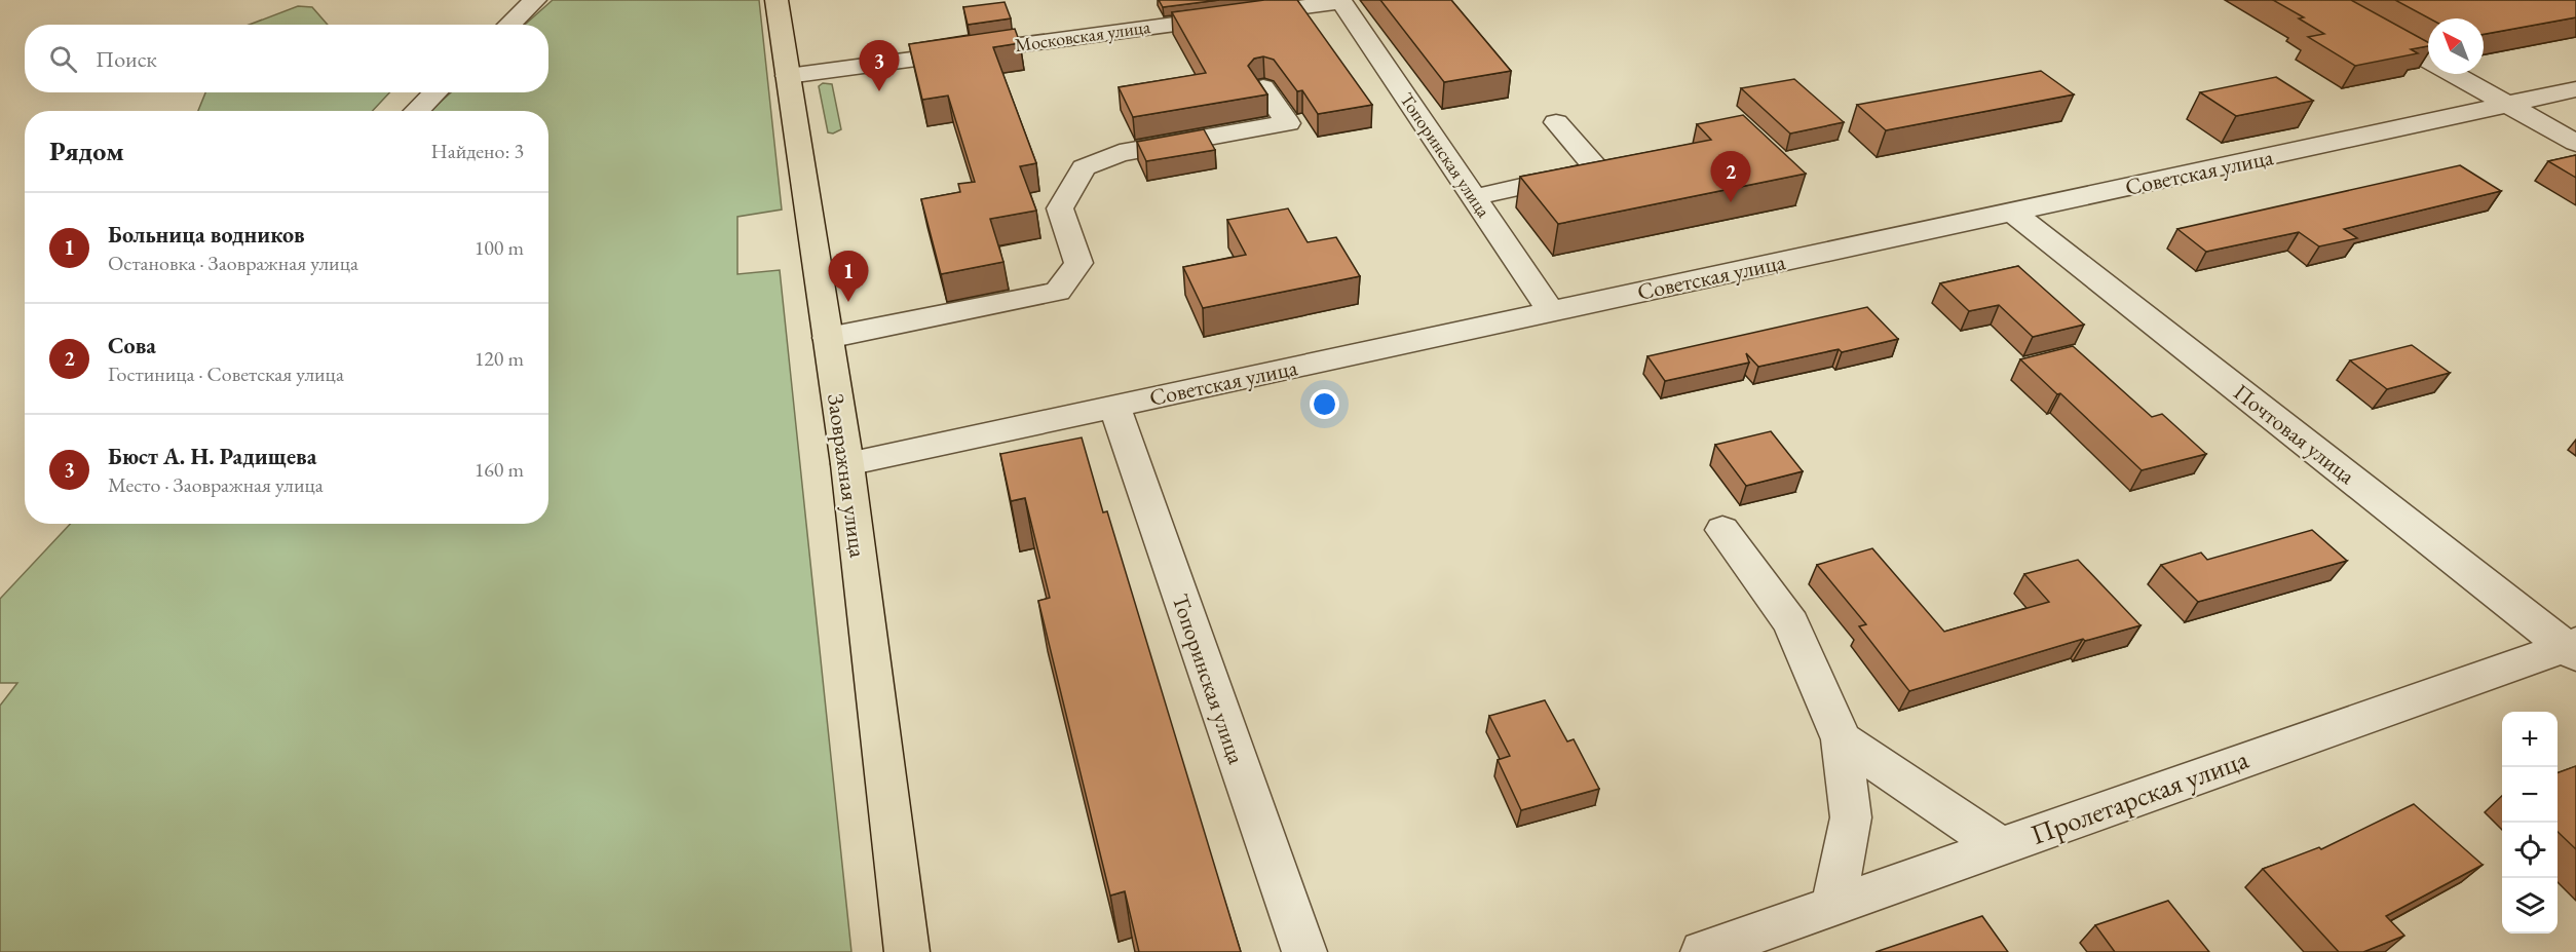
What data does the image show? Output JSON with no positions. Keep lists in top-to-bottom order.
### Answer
{
  "streets": {
    "main road": ["Заовражная улица"],
    "street": [
      "Московская улица",
      "Топоринская улица",
      "Советская улица",
      "Почтовая улица",
      "Пролетарская улица"
    ]
  },
  "crossings": [
    ["Московская улица", "Топоринская улица"],
    ["Московская улица", "Заовражная улица"],
    ["Топоринская улица", "Советская улица"],
    ["Советская улица", "Почтовая улица"],
    ["Советская улица", "Заовражная улица"],
    ["Почтовая улица", "Пролетарская улица"]
  ],
  "north": "top left",
  "page": {
    "search": "Поиск",
    "pins": ["3", "2", "1"],
    "heading": ["Рядом", "Найдено: 3"],
    "list": [
      {
        "mark": "1",
        "name": "Больница водников",
        "note": "Остановка · Заовражная улица",
        "value": "100 m"
      },
      {
        "mark": "2",
        "name": "Сова",
        "note": "Гостиница · Советская улица",
        "value": "120 m"
      },
      {
        "mark": "3",
        "name": "Бюст А. Н. Радищева",
        "note": "Место · Заовражная улица",
        "value": "160 m"
      }
    ],
    "map_buttons": ["+", "−"]
  }
}
